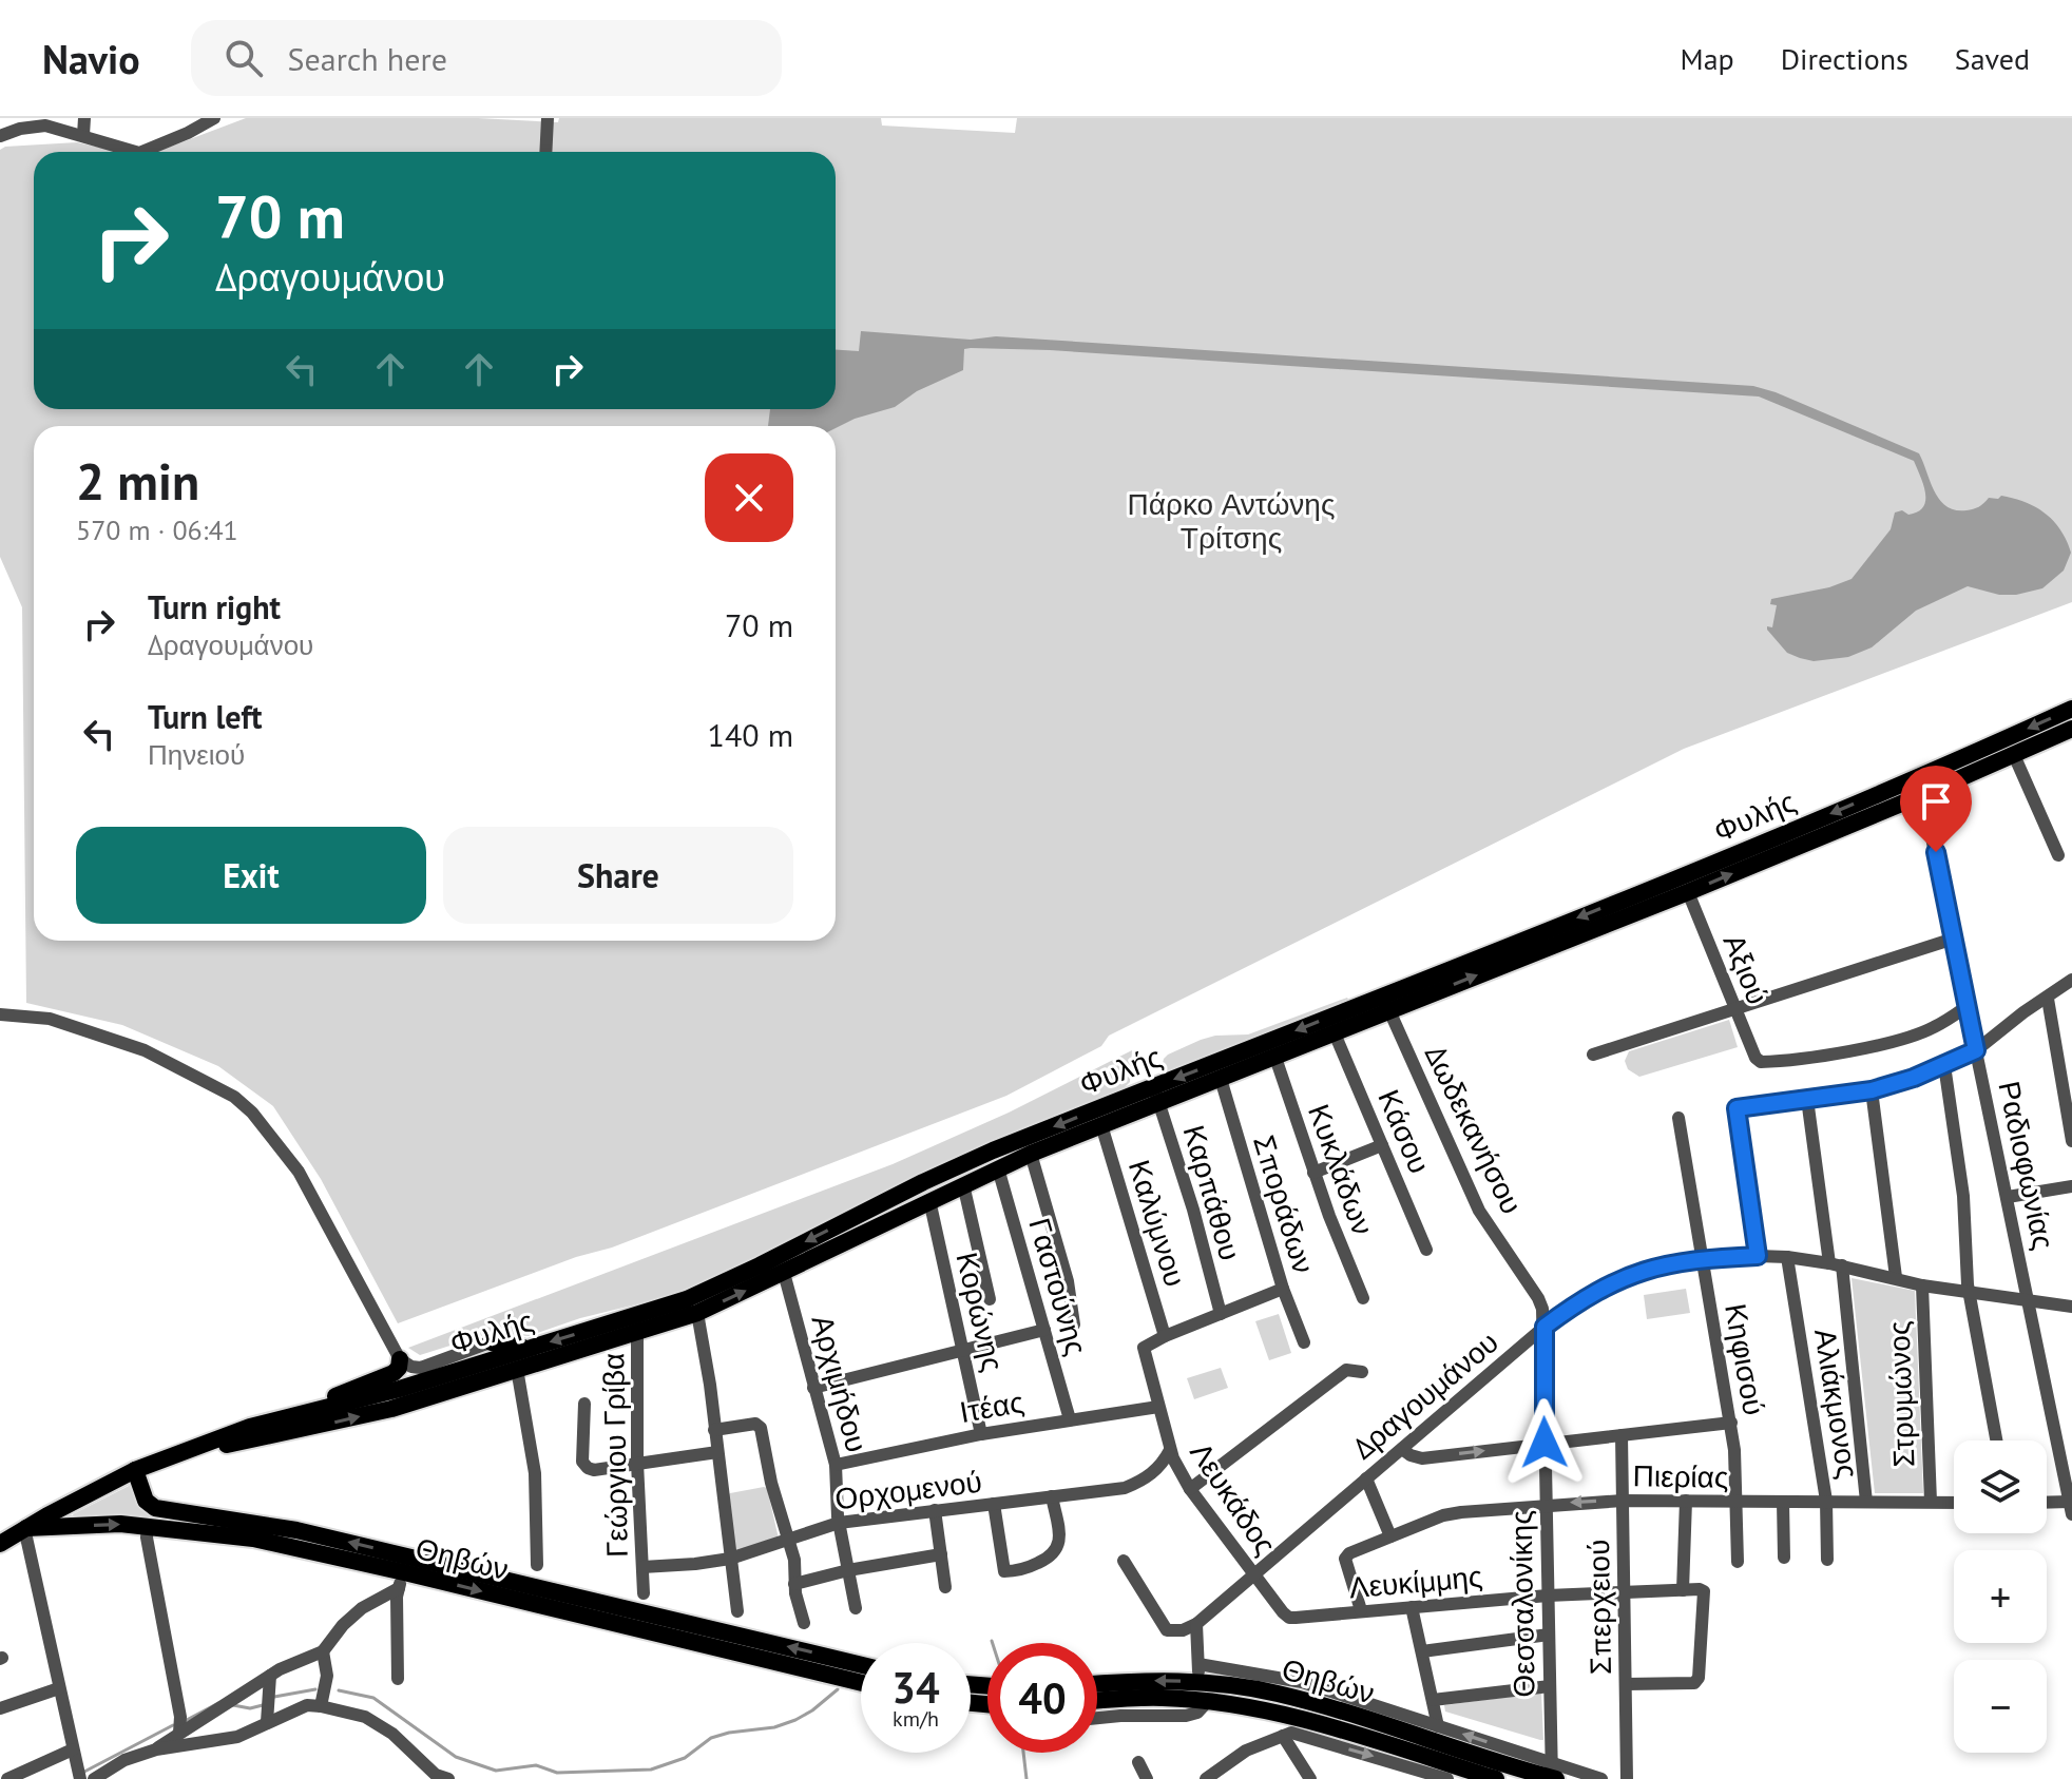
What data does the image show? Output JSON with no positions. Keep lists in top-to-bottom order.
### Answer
{
  "streets": {
    "main road": ["Φυλής", "Θηβών"],
    "street": [
      "Αξιού",
      "Δωδεκανήσου",
      "Κάσου",
      "Ραδιοφωνίας",
      "Κυκλάδων",
      "Καρπάθου",
      "Σποράδων",
      "Καλύμνου",
      "Γαστούνης",
      "Κορώνης",
      "Κηφισού",
      "Αρχιμήδου",
      "Στρυμώνος",
      "Δραγουμάνου",
      "Αλιάκμονος",
      "Ιτέας",
      "Γεώργιου Γρίβα",
      "Πιερίας",
      "Ορχομενού",
      "Λευκάδος",
      "Λευκίμμης",
      "Θεσσαλονίκης",
      "Σπερχειού"
    ]
  },
  "crossings": [
    ["Φυλής", "Αξιού"],
    ["Φυλής", "Δωδεκανήσου"],
    ["Φυλής", "Κάσου"],
    ["Φυλής", "Ραδιοφωνίας"],
    ["Φυλής", "Κυκλάδων"],
    ["Φυλής", "Καρπάθου"],
    ["Φυλής", "Σποράδων"],
    ["Φυλής", "Καλύμνου"],
    ["Φυλής", "Γαστούνης"],
    ["Φυλής", "Κορώνης"],
    ["Φυλής", "Αρχιμήδου"],
    ["Φυλής", "Γεώργιου Γρίβα"],
    ["Φυλής", "Θηβών"],
    ["Αξιού", "Ραδιοφωνίας"],
    ["Δωδεκανήσου", "Δραγουμάνου"],
    ["Δωδεκανήσου", "Θεσσαλονίκης"],
    ["Ραδιοφωνίας", "Δραγουμάνου"],
    ["Καλύμνου", "Λευκάδος"],
    ["Γαστούνης", "Ιτέας"],
    ["Κορώνης", "Ιτέας"],
    ["Κηφισού", "Δραγουμάνου"],
    ["Κηφισού", "Πιερίας"],
    ["Αρχιμήδου", "Ιτέας"],
    ["Αρχιμήδου", "Ορχομενού"],
    ["Στρυμώνος", "Δραγουμάνου"],
    ["Στρυμώνος", "Πιερίας"],
    ["Δραγουμάνου", "Αλιάκμονος"],
    ["Δραγουμάνου", "Λευκάδος"],
    ["Δραγουμάνου", "Θεσσαλονίκης"],
    ["Αλιάκμονος", "Πιερίας"],
    ["Ιτέας", "Λευκάδος"],
    ["Γεώργιου Γρίβα", "Ορχομενού"],
    ["Πιερίας", "Λευκίμμης"],
    ["Πιερίας", "Θεσσαλονίκης"],
    ["Πιερίας", "Σπερχειού"],
    ["Ορχομενού", "Λευκάδος"],
    ["Λευκάδος", "Λευκίμμης"],
    ["Θηβών", "Θεσσαλονίκης"],
    ["Λευκίμμης", "Θεσσαλονίκης"],
    ["Λευκίμμης", "Σπερχειού"]
  ],
  "parks": ["Πάρκο Αντώνης Τρίτσης"],
  "page": {
    "header": "Navio",
    "search": "Search here",
    "nav": ["Map", "Directions", "Saved"],
    "turn": ["70 m", "Δραγουμάνου"],
    "heading": ["2 min", "570 m · 06:41"],
    "list": [
      {
        "name": "Turn right",
        "note": "Δραγουμάνου",
        "value": "70 m"
      },
      {
        "name": "Turn left",
        "note": "Πηνειού",
        "value": "140 m"
      }
    ],
    "buttons": ["Exit", "Share"],
    "map_buttons": ["+", "−"],
    "speed": "34 km/h",
    "limit": "40"
  }
}
